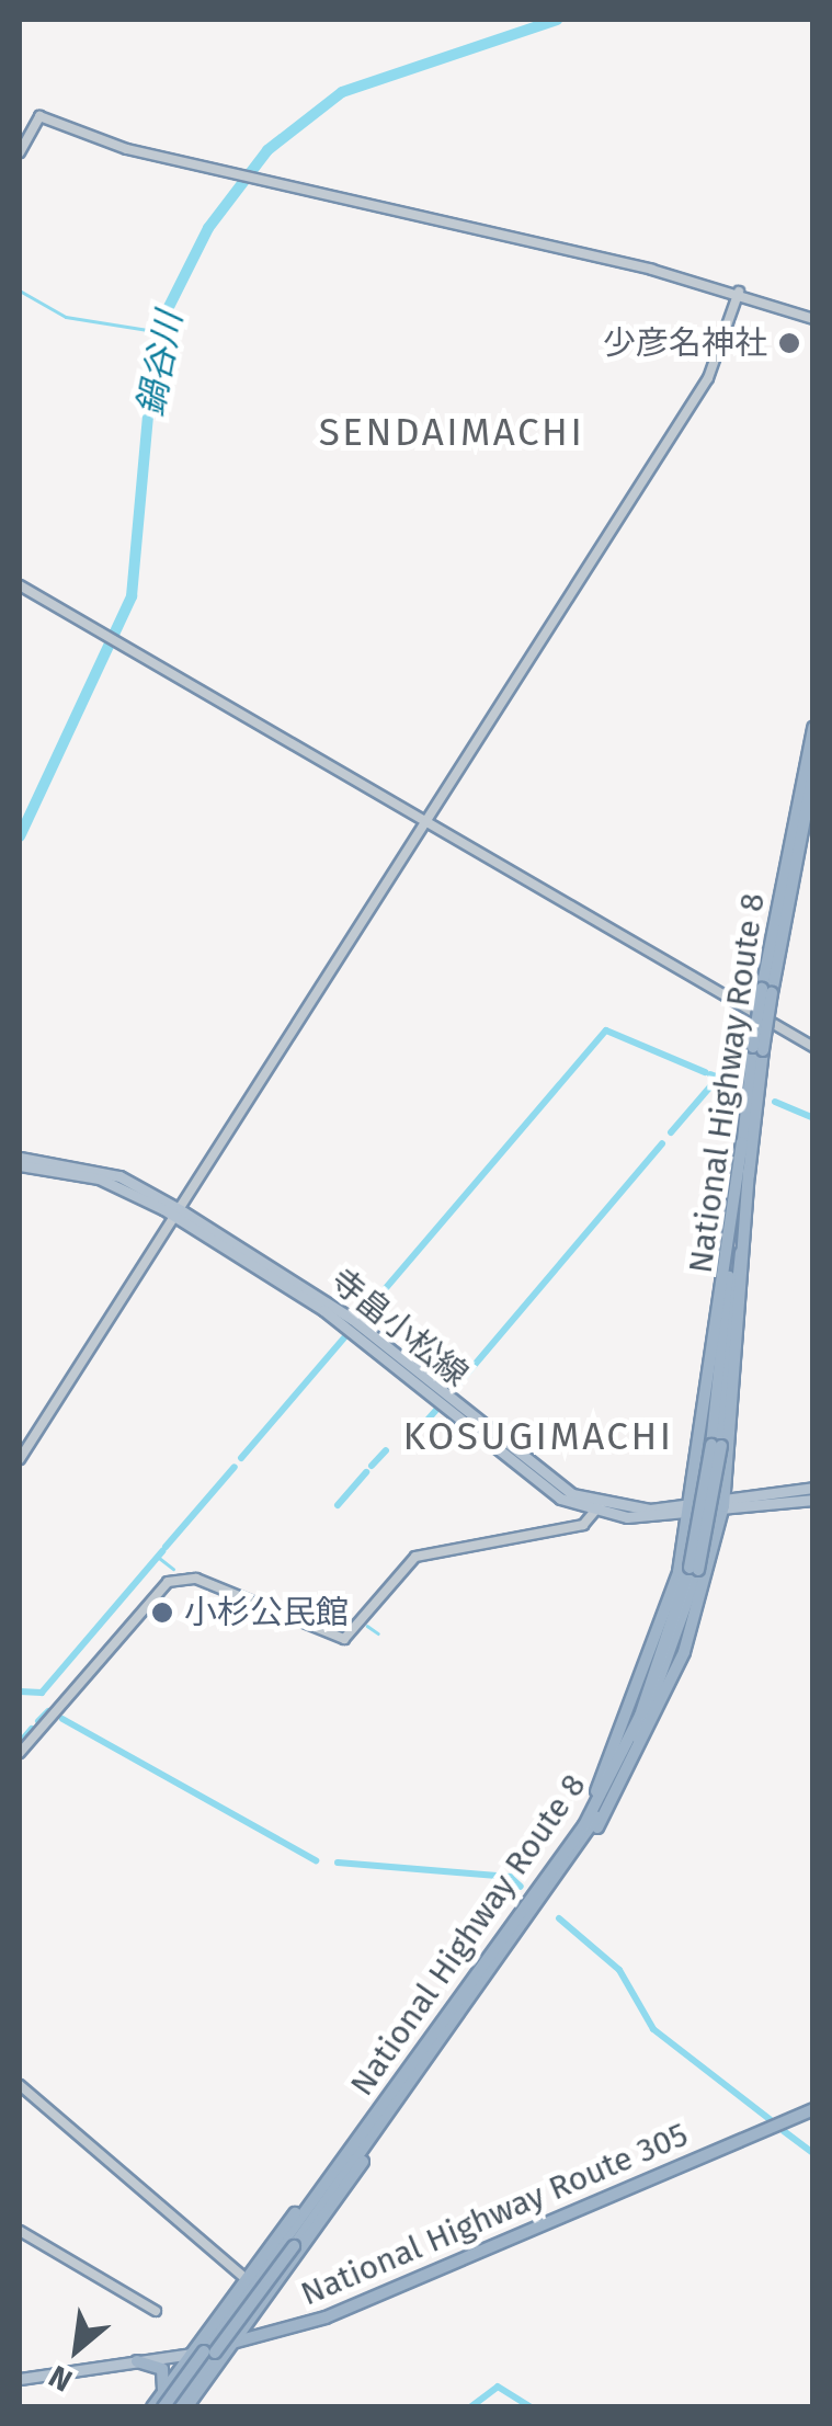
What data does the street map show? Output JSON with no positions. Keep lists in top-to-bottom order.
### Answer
{
  "streets": {
    "highway": ["National Highway Route 8", "National Highway Route 305"],
    "main road": ["寺畠小松線"]
  },
  "districts": ["SENDAIMACHI", "KOSUGIMACHI"],
  "water": ["鍋谷川"],
  "places": ["少彦名神社", "小杉公民館"],
  "north": "bottom left"
}
